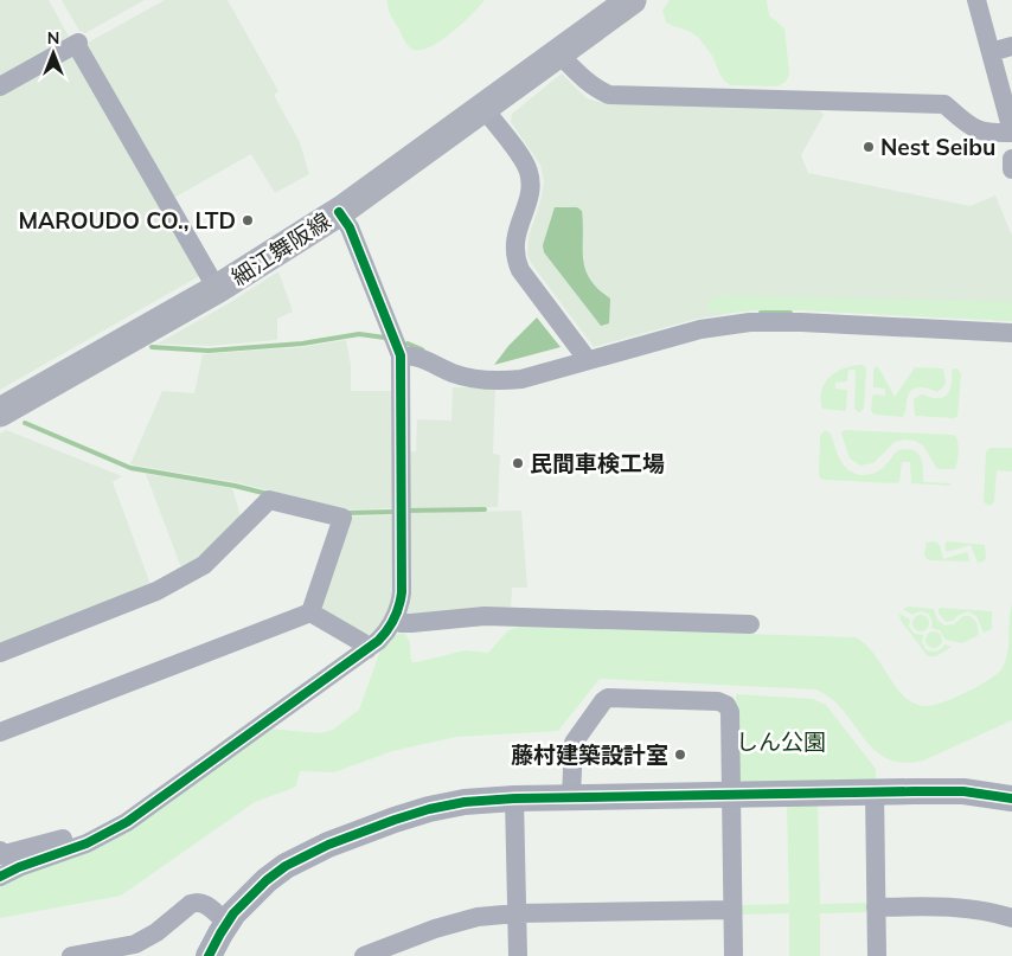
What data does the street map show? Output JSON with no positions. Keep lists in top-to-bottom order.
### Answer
{
  "streets": {
    "main road": ["細江舞阪線"]
  },
  "parks": ["しん公園"],
  "places": [
    "Nest Seibu",
    "MAROUDO CO., LTD",
    "民間車検工場",
    "藤村建築設計室"
  ],
  "north": "top"
}
